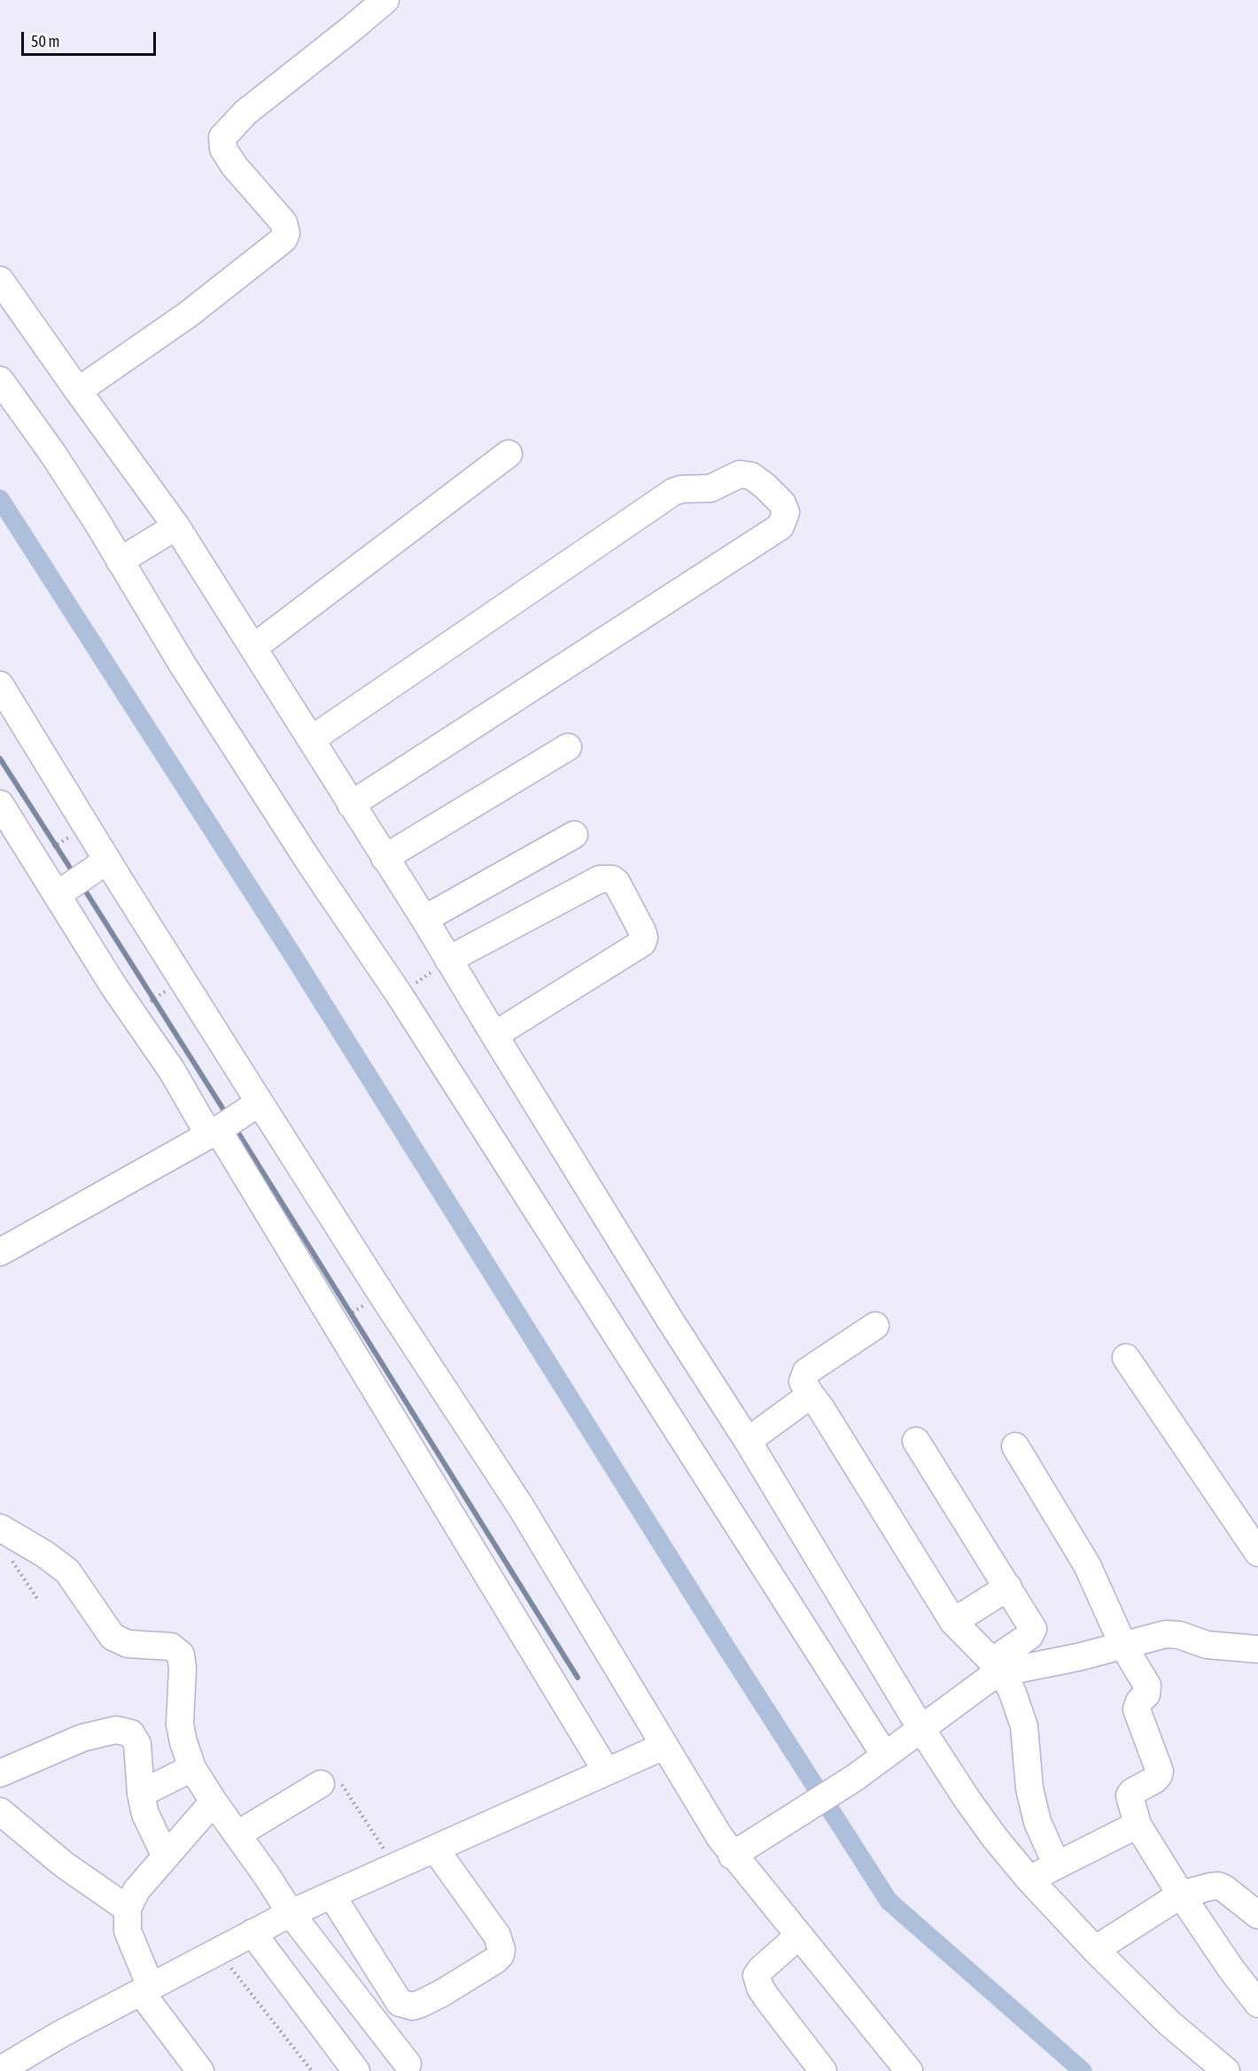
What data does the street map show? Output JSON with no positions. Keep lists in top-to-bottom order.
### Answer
{
  "scale_bar": "50 m"
}
